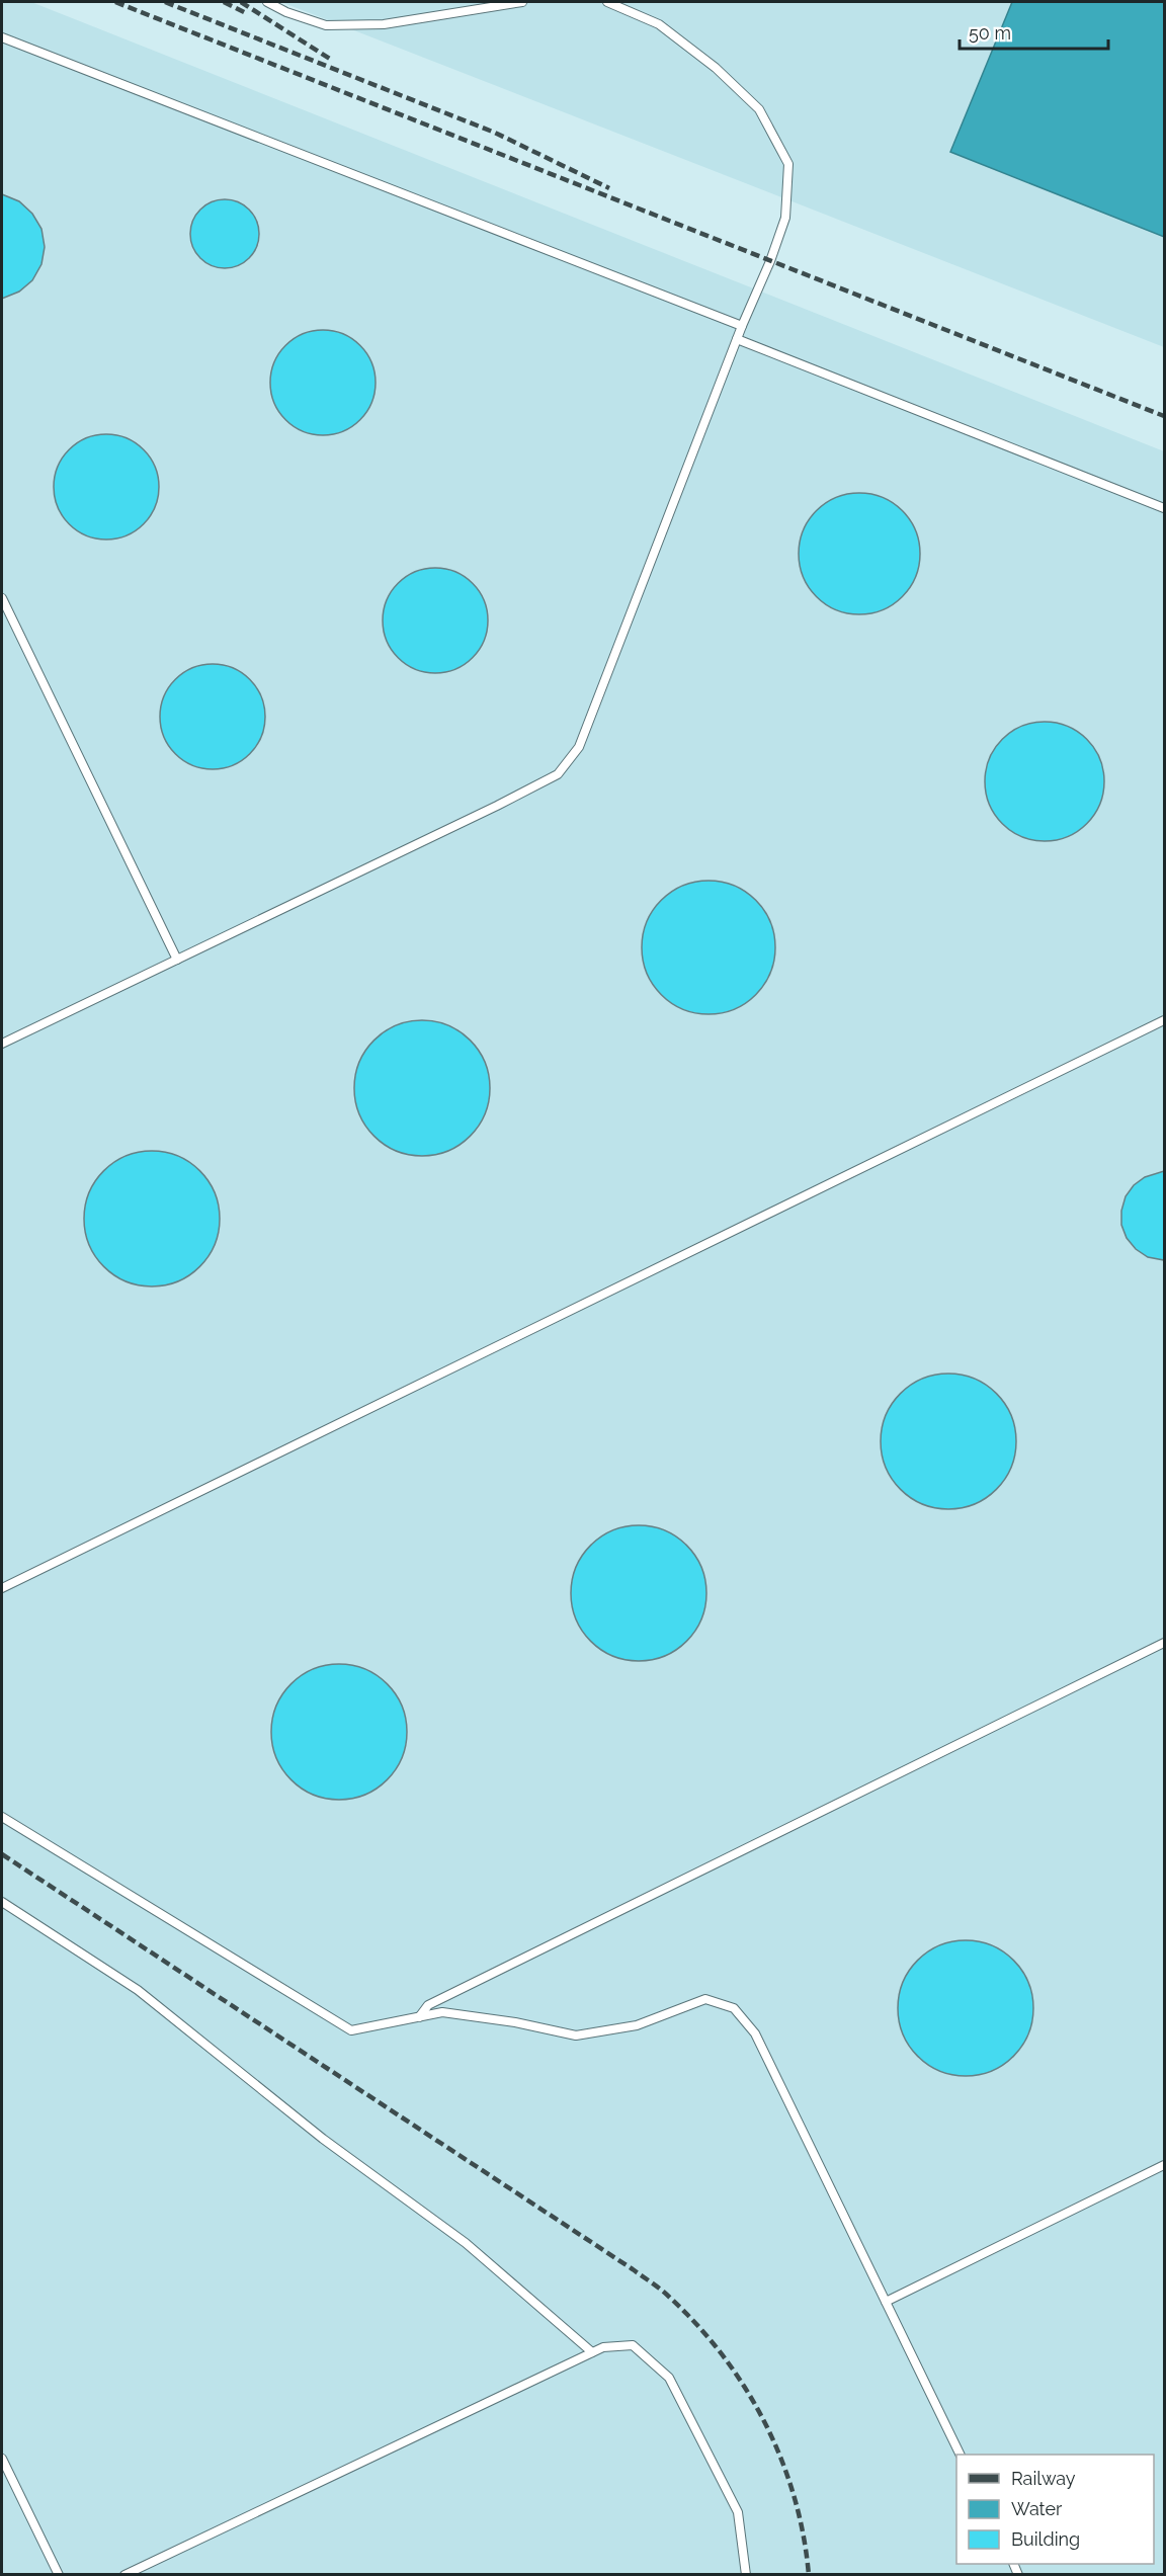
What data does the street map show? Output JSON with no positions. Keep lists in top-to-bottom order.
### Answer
{
  "legend": ["Railway", "Water", "Building"],
  "scale_bar": "50 m"
}
